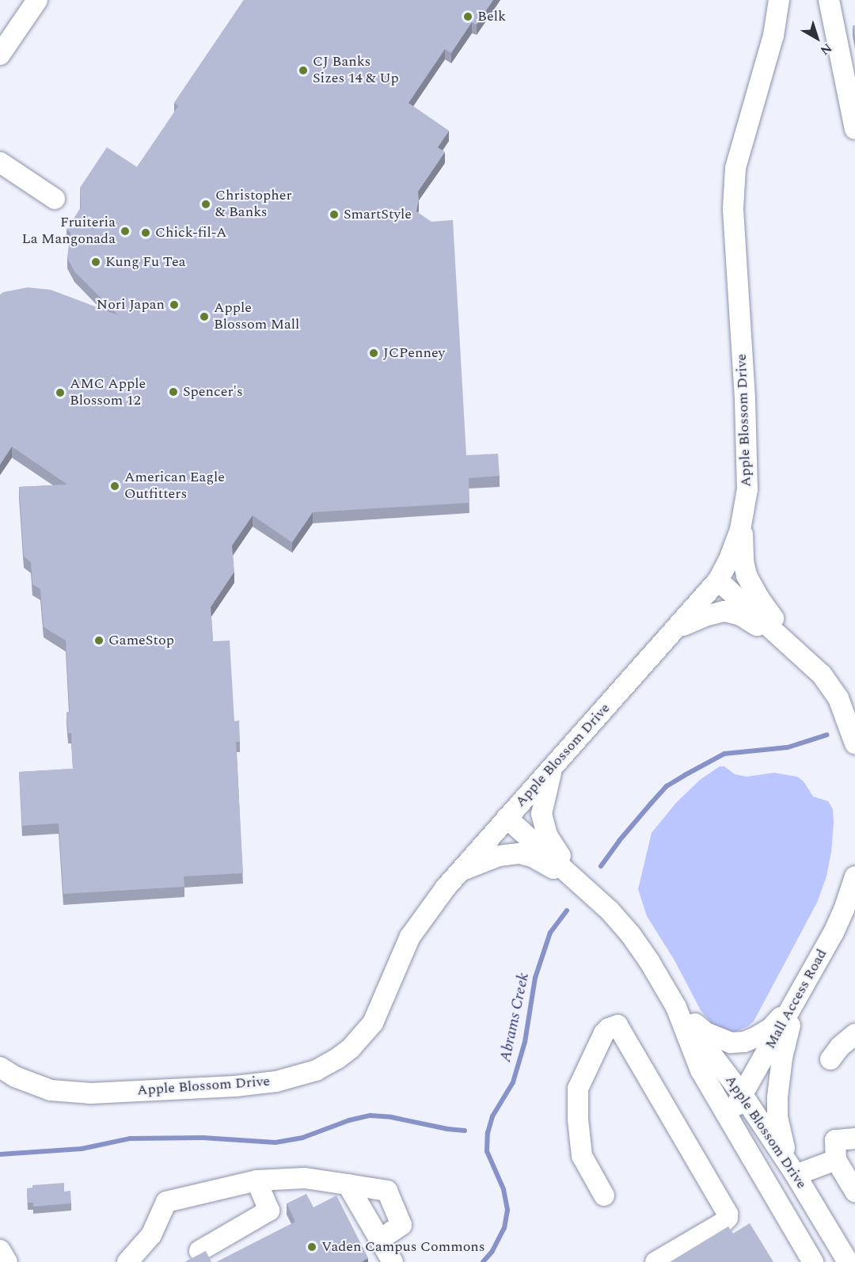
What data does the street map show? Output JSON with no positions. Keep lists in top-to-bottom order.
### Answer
{
  "streets": {
    "street": ["Apple Blossom Drive", "Mall Access Road"]
  },
  "crossings": [
    ["Apple Blossom Drive", "Mall Access Road"]
  ],
  "water": ["Abrams Creek"],
  "places": [
    "Belk",
    "CJ Banks Sizes 14 & Up",
    "Christopher & Banks",
    "SmartStyle",
    "Fruiteria La Mangonada",
    "Chick-fil-A",
    "Kung Fu Tea",
    "Nori Japan",
    "Apple Blossom Mall",
    "JCPenney",
    "Spencer's",
    "AMC Apple Blossom 12",
    "American Eagle Outfitters",
    "GameStop",
    "Vaden Campus Commons"
  ],
  "north": "bottom right"
}
